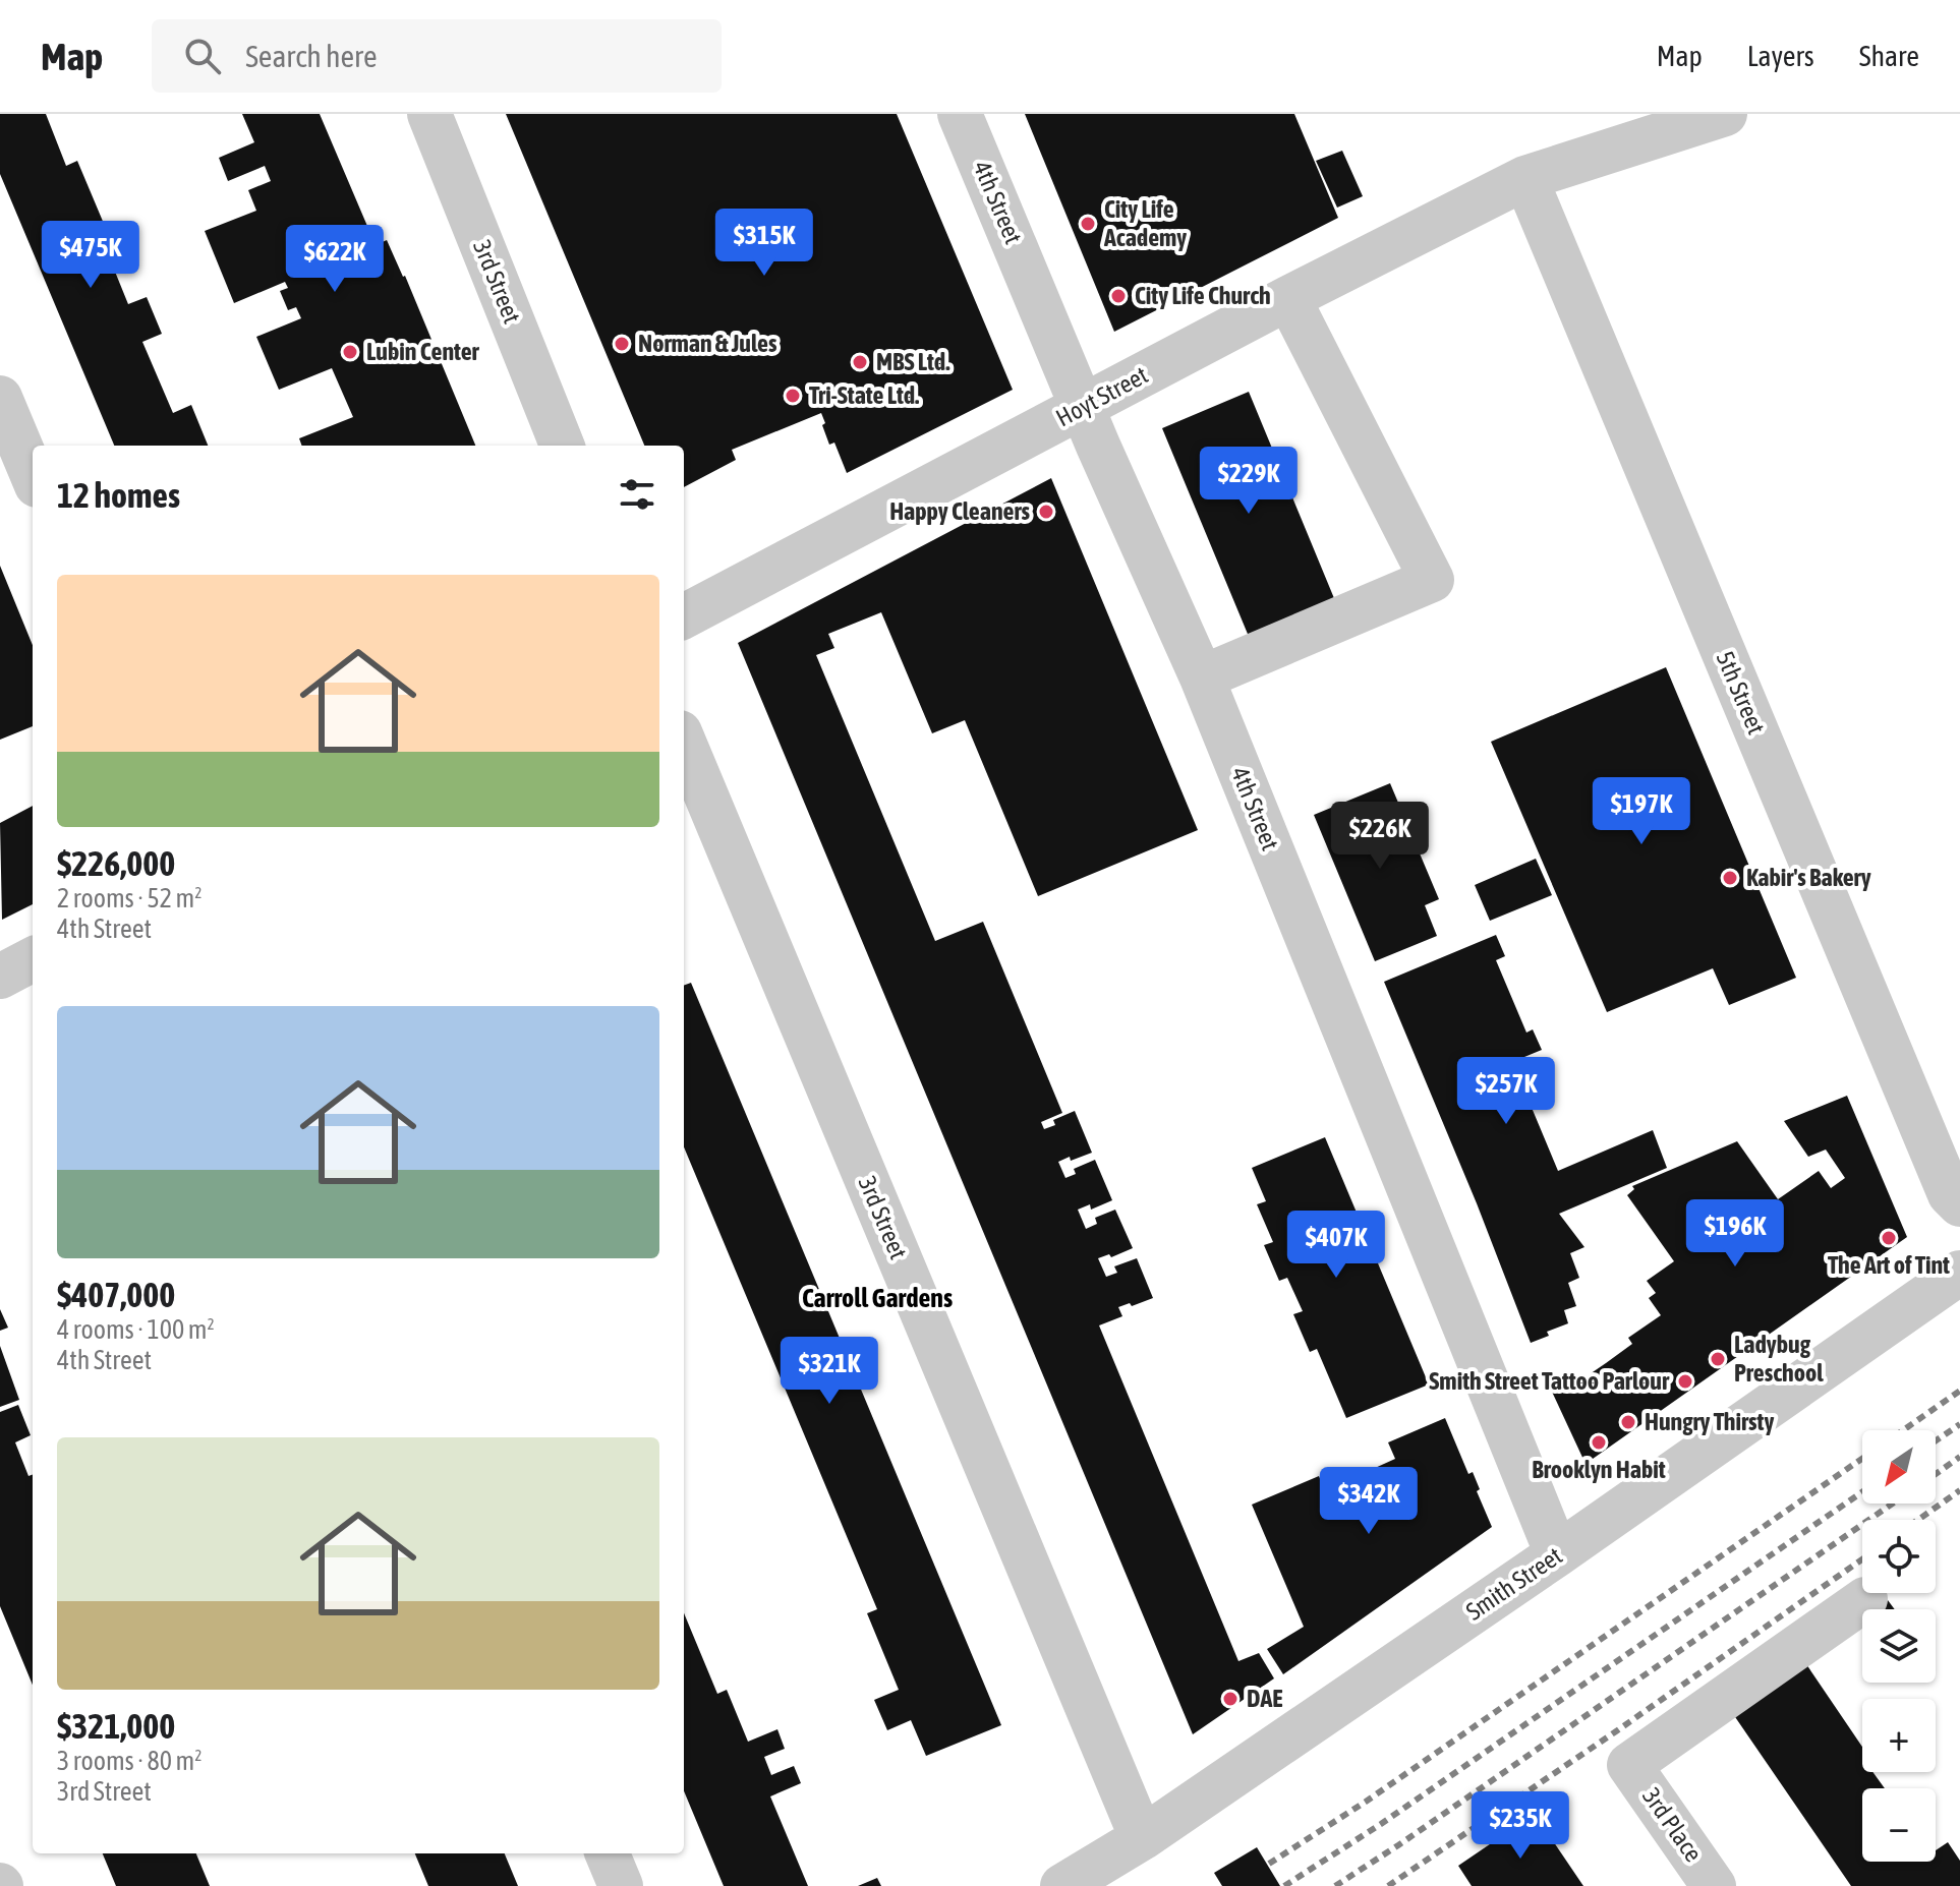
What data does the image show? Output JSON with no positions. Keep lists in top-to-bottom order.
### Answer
{
  "streets": {
    "street": [
      "4th Street",
      "3rd Street",
      "Hoyt Street",
      "5th Street",
      "Smith Street",
      "3rd Place"
    ]
  },
  "crossings": [
    ["4th Street", "Hoyt Street"],
    ["4th Street", "Smith Street"],
    ["3rd Street", "Smith Street"],
    ["Hoyt Street", "5th Street"]
  ],
  "districts": ["Carroll Gardens"],
  "places": [
    "City Life Academy",
    "City Life Church",
    "Norman & Jules",
    "Lubin Center",
    "MBS Ltd.",
    "Tri-State Ltd.",
    "Happy Cleaners",
    "Kabir's Bakery",
    "The Art of Tint",
    "Ladybug Preschool",
    "Smith Street Tattoo Parlour",
    "Hungry Thirsty",
    "Brooklyn Habit",
    "DAE"
  ],
  "north": "bottom left",
  "page": {
    "header": "Map",
    "search": "Search here",
    "nav": ["Map", "Layers", "Share"],
    "price": [
      "$315K",
      "$475K",
      "$622K",
      "$229K",
      "$197K",
      "$226K",
      "$257K",
      "$196K",
      "$407K",
      "$321K",
      "$342K",
      "$235K"
    ],
    "heading": "12 homes",
    "list": [
      {
        "name": "$226,000",
        "note": "2 rooms · 52 m² · 4th Street"
      },
      {
        "name": "$407,000",
        "note": "4 rooms · 100 m² · 4th Street"
      },
      {
        "name": "$321,000",
        "note": "3 rooms · 80 m² · 3rd Street"
      }
    ],
    "map_buttons": ["+", "−"]
  }
}
